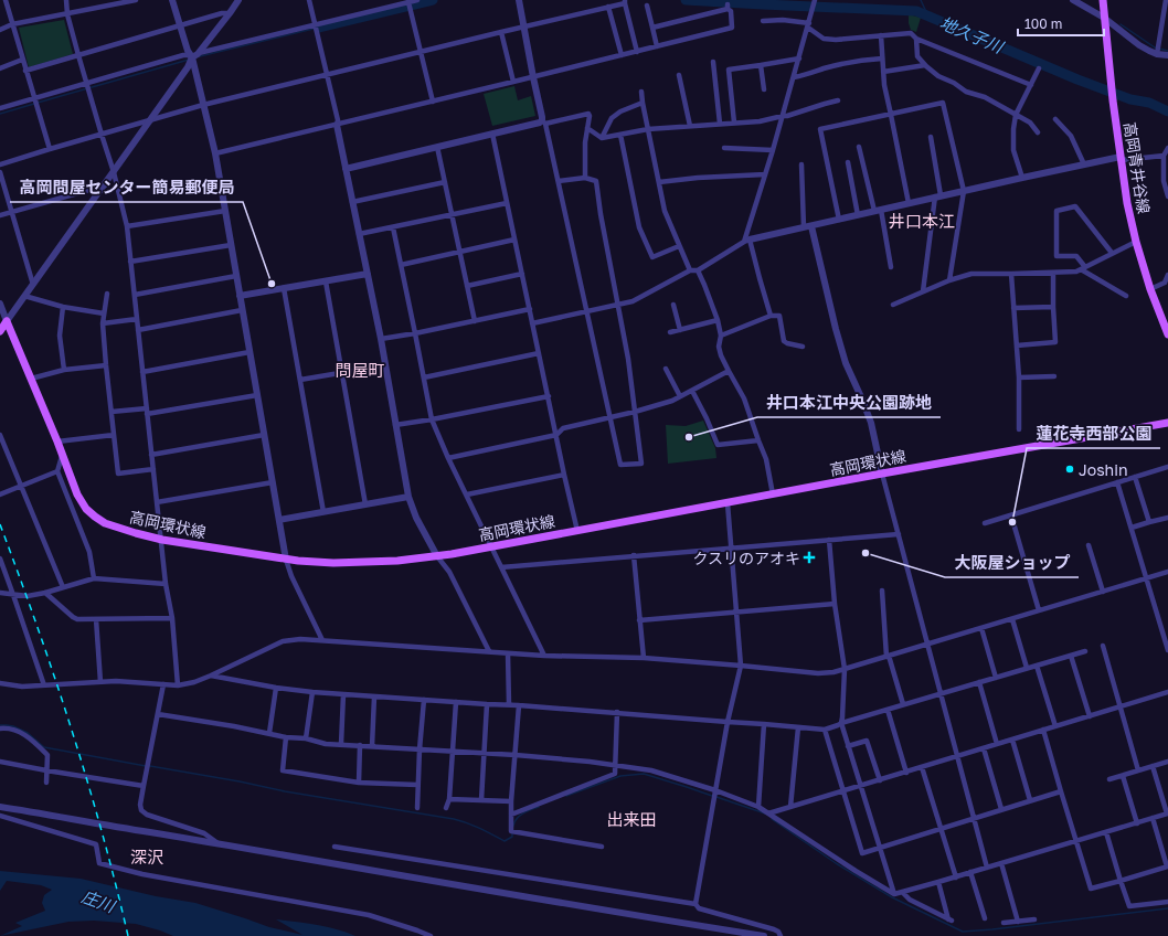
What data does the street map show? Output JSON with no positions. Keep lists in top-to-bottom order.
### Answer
{
  "streets": {
    "main road": ["高岡青井谷線", "高岡環状線"]
  },
  "districts": [
    "井口本江",
    "問屋町",
    "出来田",
    "深沢"
  ],
  "water": ["地久子川", "庄川"],
  "places": {
    "other": [
      "高岡問屋センター簡易郵便局",
      "井口本江中央公園跡地",
      "Joshin",
      "蓮花寺西部公園",
      "大阪屋ショップ"
    ],
    "health": ["クスリのアオキ"]
  },
  "scale_bar": "100 m"
}
